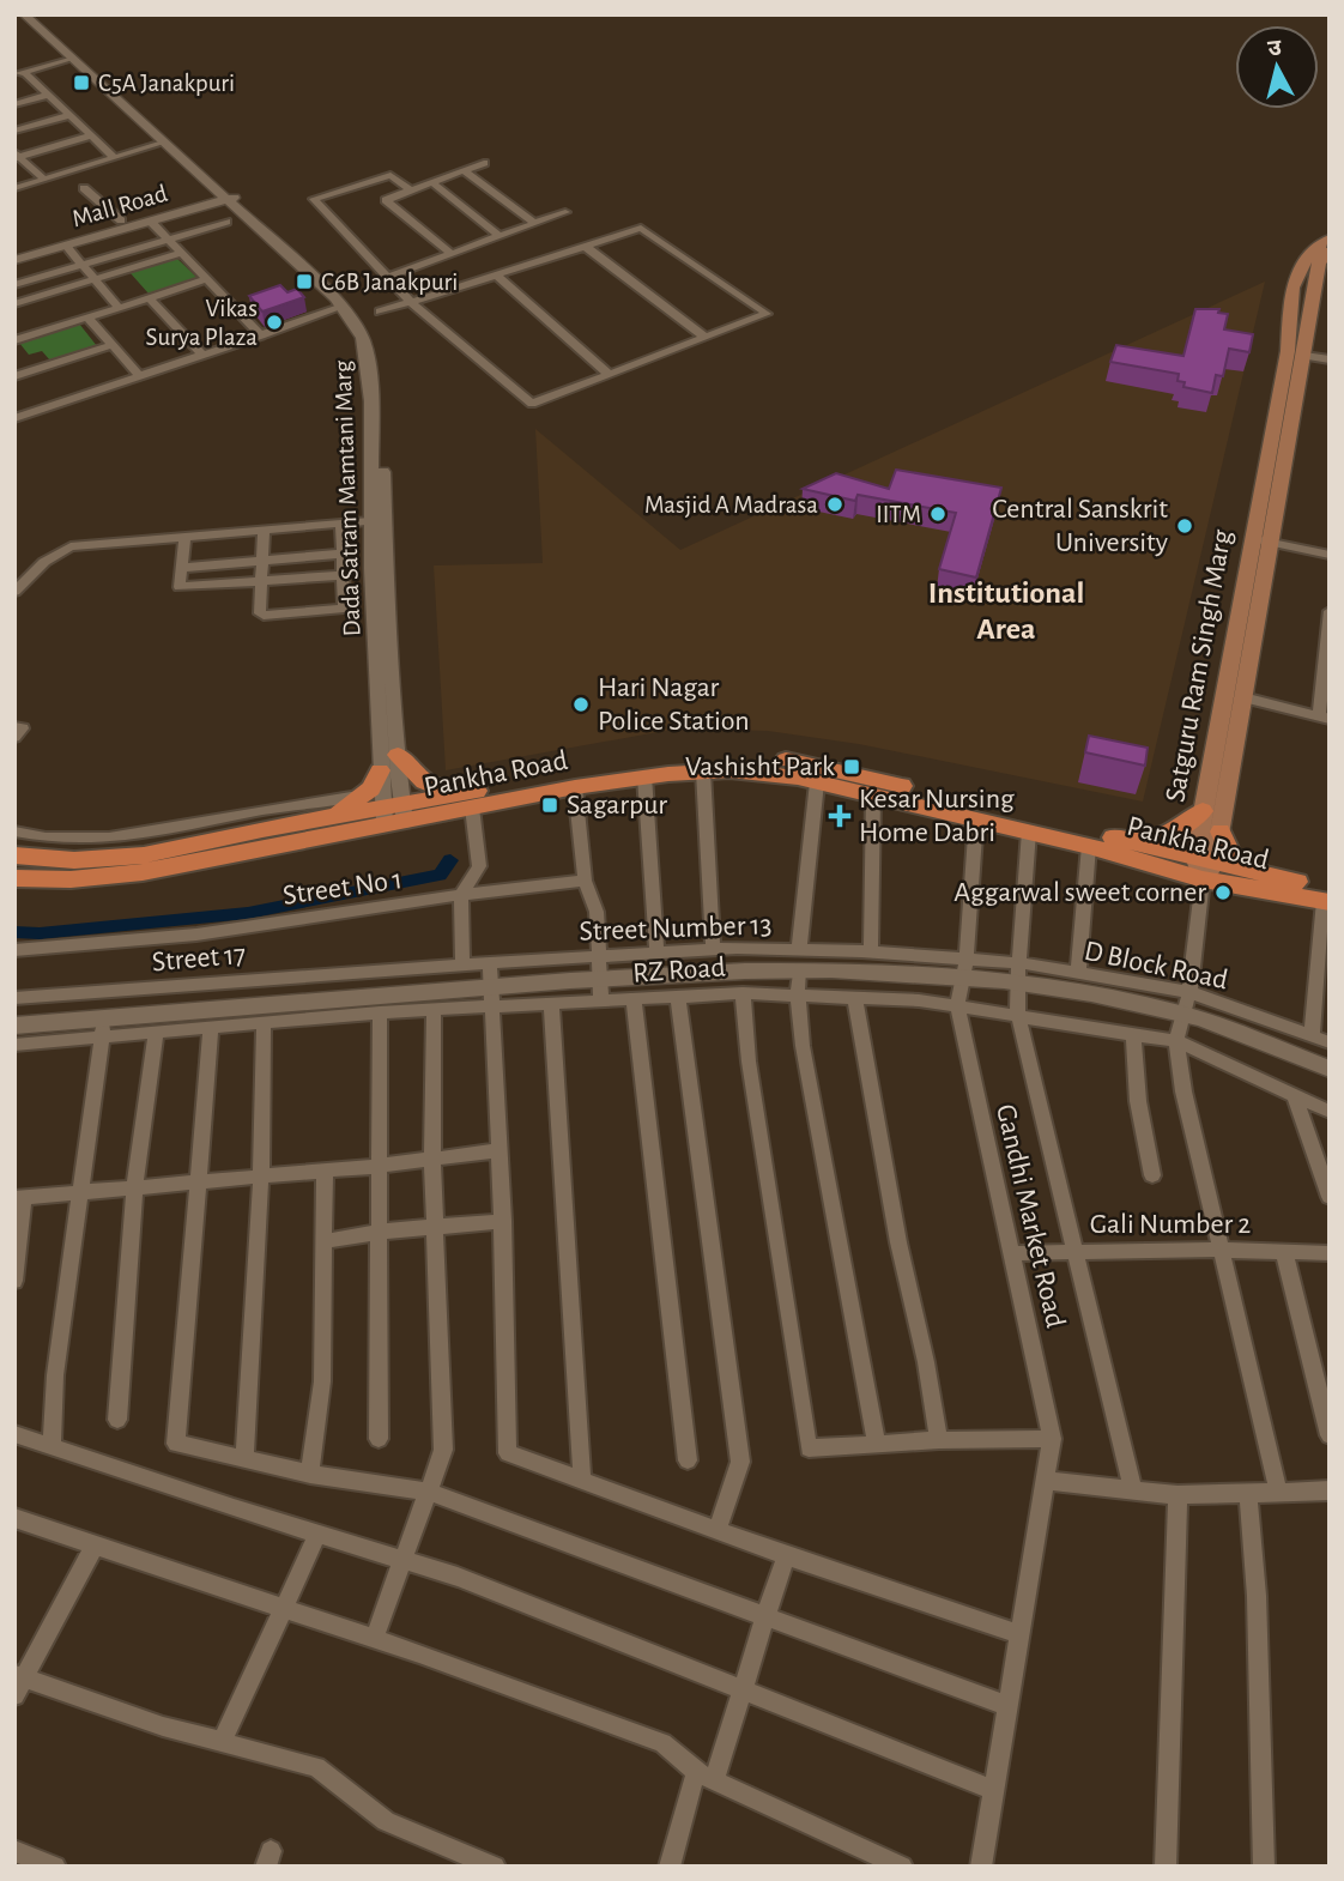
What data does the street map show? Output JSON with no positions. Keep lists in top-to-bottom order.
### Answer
{
  "streets": {
    "main road": ["Satguru Ram Singh Marg", "Pankha Road"],
    "street": [
      "Mall Road",
      "Dada Satram Mamtani Marg",
      "Street No 1",
      "Street Number 13",
      "Street 17",
      "D Block Road",
      "RZ Road",
      "Gandhi Market Road",
      "Gali Number 2"
    ]
  },
  "crossings": [
    ["Mall Road", "Dada Satram Mamtani Marg"],
    ["Dada Satram Mamtani Marg", "Pankha Road"],
    ["Satguru Ram Singh Marg", "Pankha Road"],
    ["Pankha Road", "Gandhi Market Road"],
    ["Street Number 13", "Street 17"],
    ["Street Number 13", "Gandhi Market Road"],
    ["RZ Road", "Gandhi Market Road"],
    ["Gandhi Market Road", "Gali Number 2"]
  ],
  "districts": ["Institutional Area"],
  "places": {
    "transit": [
      "C5A Janakpuri",
      "C6B Janakpuri",
      "Vashisht Park",
      "Sagarpur"
    ],
    "other": [
      "Vikas Surya Plaza",
      "Masjid A Madrasa",
      "IITM",
      "Central Sanskrit University",
      "Hari Nagar Police Station",
      "Aggarwal sweet corner"
    ],
    "health": ["Kesar Nursing Home Dabri"]
  },
  "north": "top"
}
